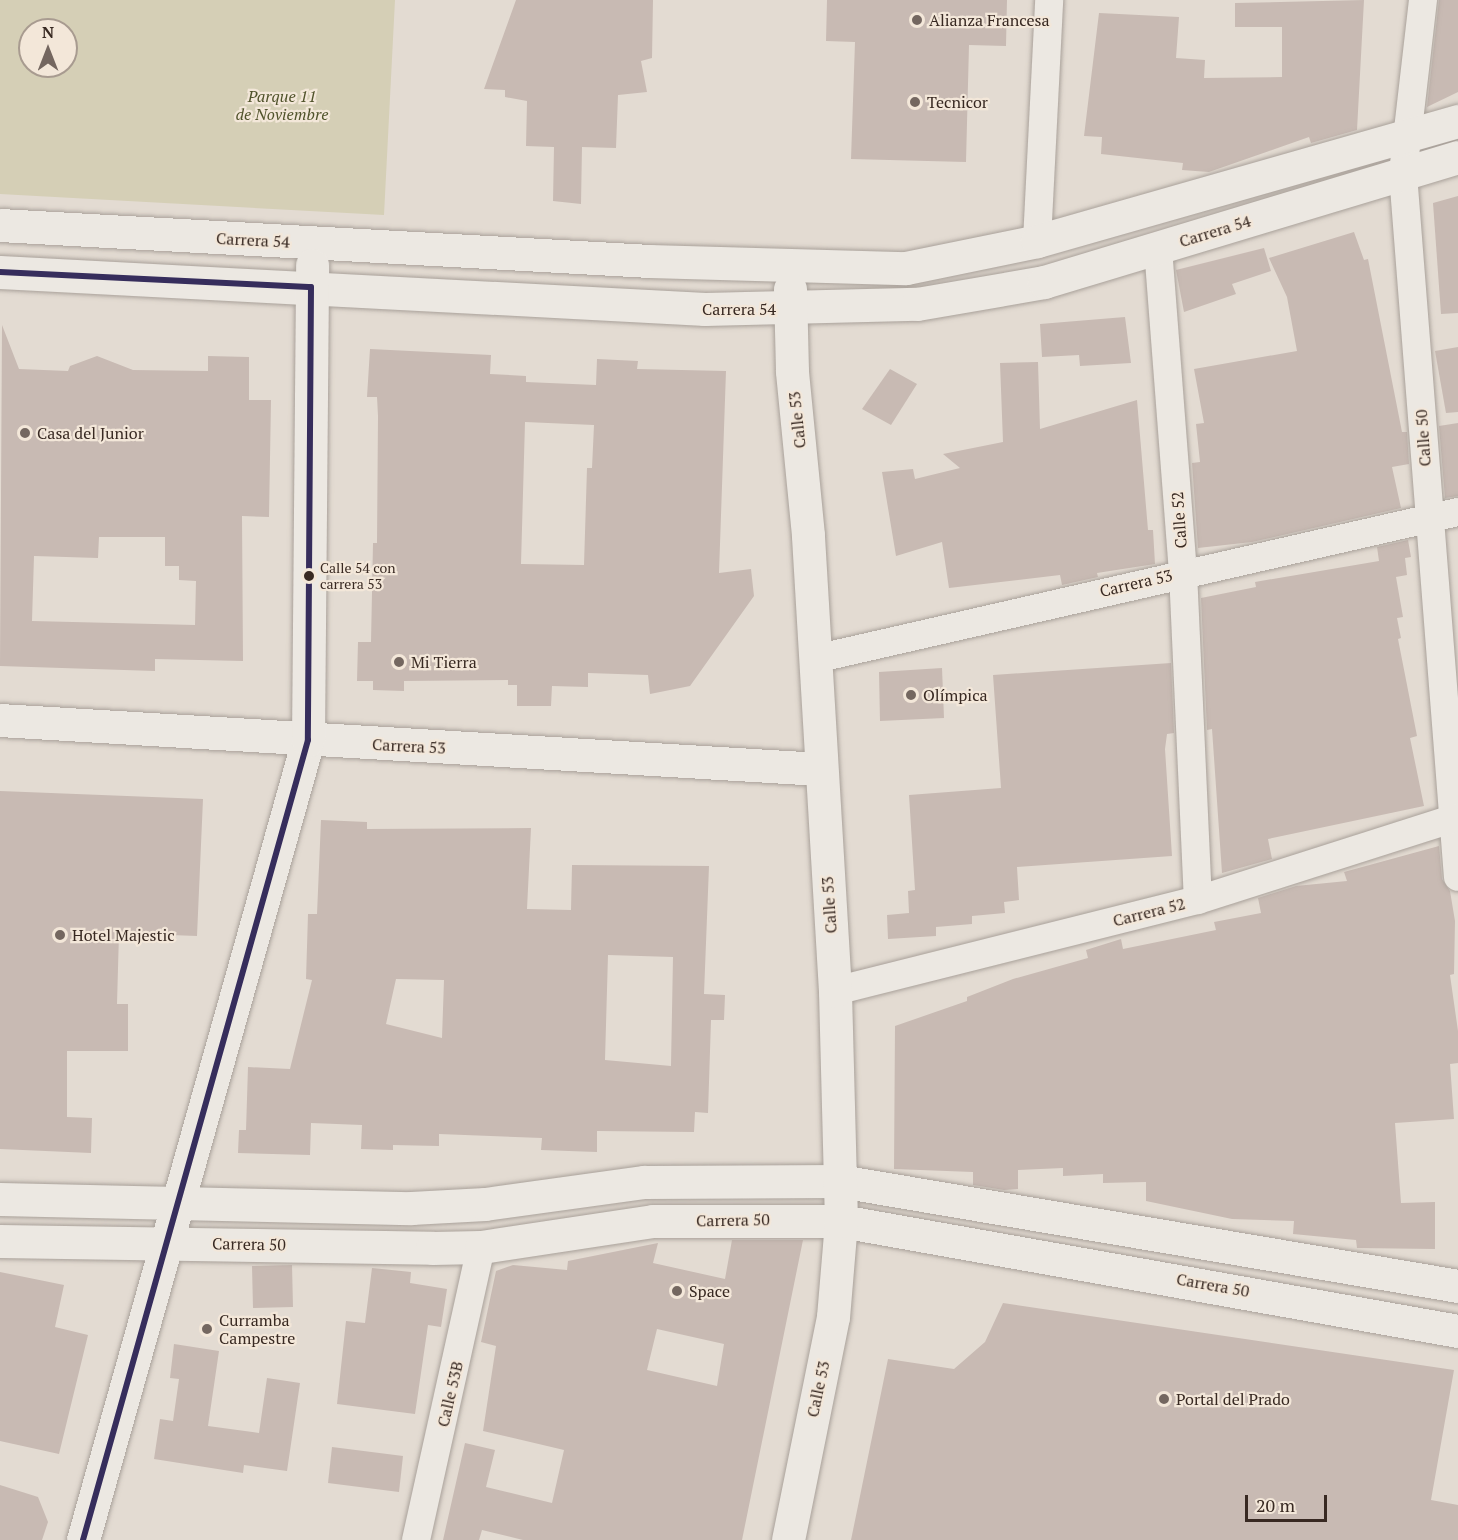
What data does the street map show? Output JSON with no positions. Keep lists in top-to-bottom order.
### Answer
{
  "streets": {
    "street": [
      "Carrera 54",
      "Calle 53",
      "Calle 50",
      "Calle 52",
      "Carrera 53",
      "Carrera 52",
      "Carrera 50",
      "Calle 53B"
    ]
  },
  "crossings": [
    ["Carrera 54", "Calle 53"],
    ["Carrera 54", "Calle 50"],
    ["Carrera 54", "Calle 52"],
    ["Calle 53", "Carrera 53"],
    ["Calle 53", "Carrera 52"],
    ["Calle 53", "Carrera 50"],
    ["Calle 50", "Carrera 53"],
    ["Calle 50", "Carrera 52"],
    ["Calle 52", "Carrera 53"],
    ["Calle 52", "Carrera 52"],
    ["Carrera 50", "Calle 53B"]
  ],
  "parks": ["Parque 11 de Noviembre"],
  "places": [
    "Alianza Francesa",
    "Tecnicor",
    "Casa del Junior",
    "Calle 54 con carrera 53",
    "Mi Tierra",
    "Olímpica",
    "Hotel Majestic",
    "Space",
    "Curramba Campestre",
    "Portal del Prado"
  ],
  "scale_bar": "20 m",
  "north": "top"
}
